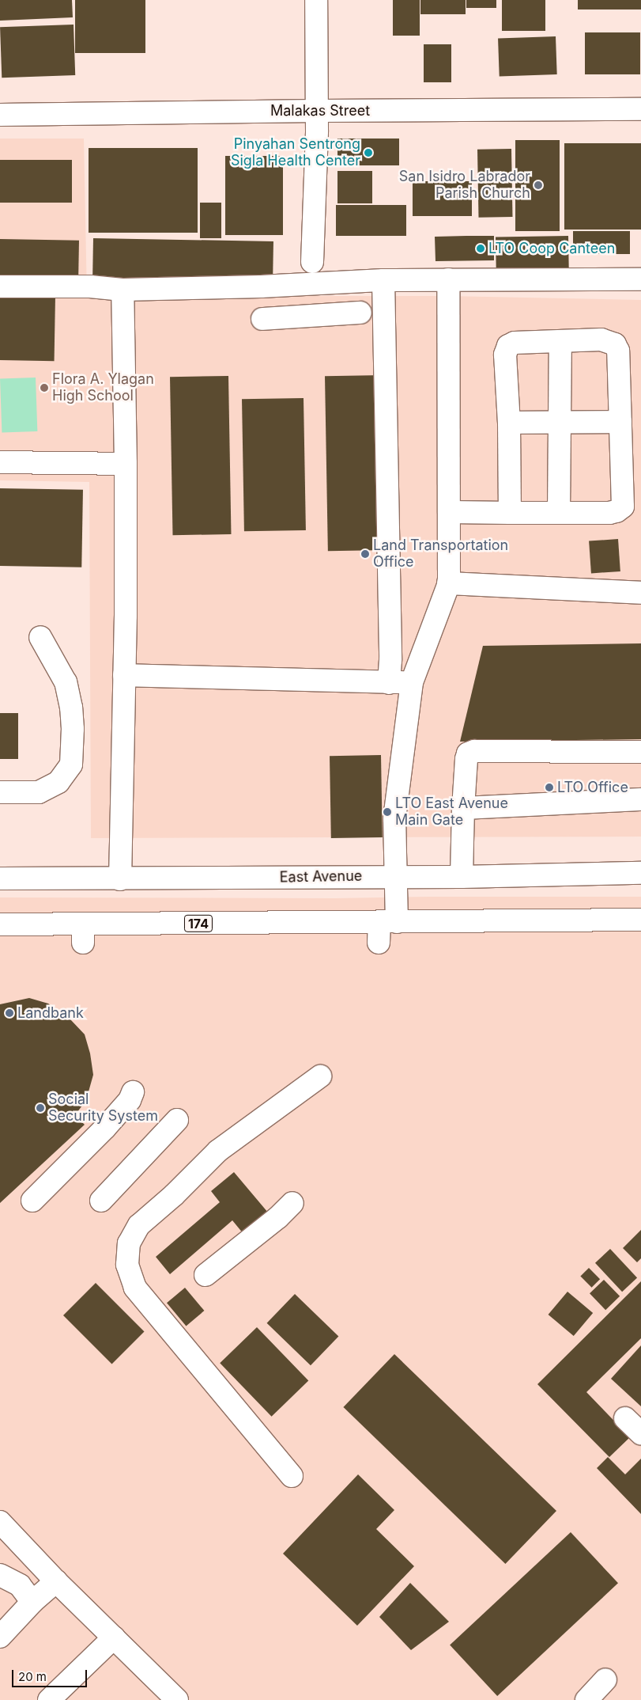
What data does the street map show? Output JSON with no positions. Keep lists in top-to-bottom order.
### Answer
{
  "streets": {
    "main road": ["Malakas Street", "East Avenue", "174"]
  },
  "places": [
    "Pinyahan Sentrong Sigla Health Center",
    "San Isidro Labrador Parish Church",
    "LTO Coop Canteen",
    "Flora A. Ylagan High School",
    "Land Transportation Office",
    "LTO Office",
    "LTO East Avenue Main Gate",
    "Landbank",
    "Social Security System"
  ],
  "scale_bar": "20 m"
}
